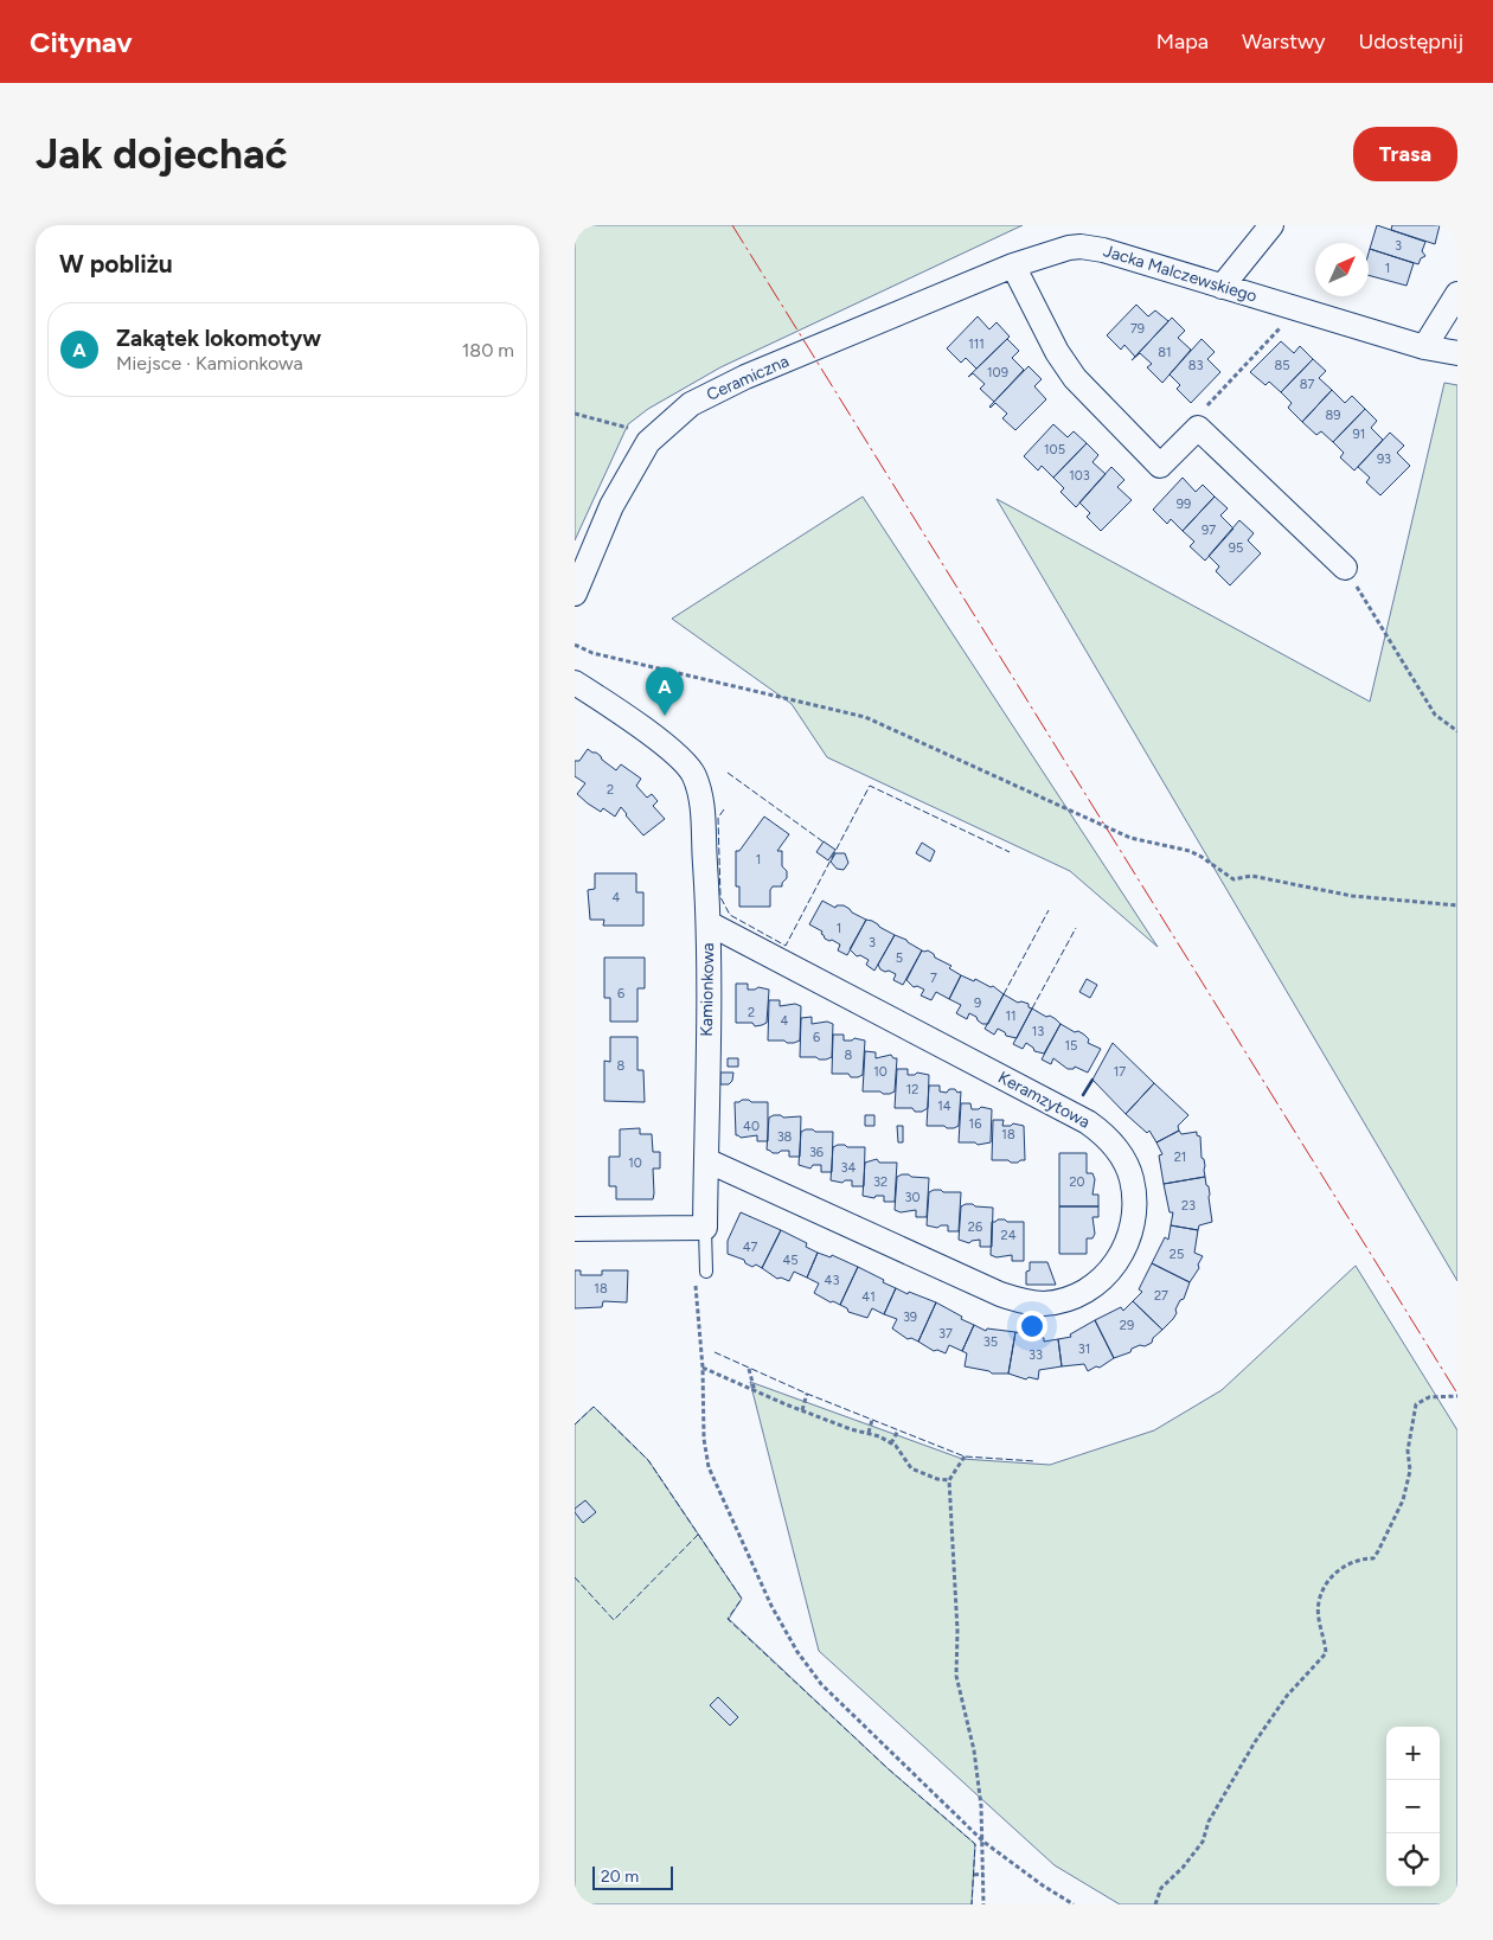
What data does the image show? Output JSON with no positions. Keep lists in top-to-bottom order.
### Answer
{
  "streets": {
    "street": [
      "Jacka Malczewskiego",
      "Ceramiczna",
      "Kamionkowa",
      "Keramzytowa"
    ]
  },
  "crossings": [
    ["Jacka Malczewskiego", "Ceramiczna"],
    ["Kamionkowa", "Keramzytowa"]
  ],
  "house_numbers": [
    "3",
    "1",
    "79",
    "111",
    "81",
    "83",
    "85",
    "109",
    "87",
    "89",
    "91",
    "105",
    "93",
    "103",
    "99",
    "97",
    "95",
    "2",
    "1",
    "4",
    "1",
    "3",
    "5",
    "7",
    "6",
    "9",
    "2",
    "11",
    "4",
    "13",
    "6",
    "15",
    "8",
    "8",
    "10",
    "17",
    "12",
    "14",
    "16",
    "40",
    "18",
    "38",
    "36",
    "21",
    "10",
    "34",
    "32",
    "20",
    "30",
    "23",
    "26",
    "24",
    "47",
    "25",
    "45",
    "43",
    "18",
    "27",
    "41",
    "39",
    "29",
    "37",
    "35",
    "31",
    "33"
  ],
  "scale_bar": "20 m",
  "north": "top right",
  "page": {
    "header": "Citynav",
    "nav": ["Mapa", "Warstwy", "Udostępnij"],
    "buttons": "Trasa",
    "title": "Jak dojechać",
    "heading": "W pobliżu",
    "list": [
      {
        "mark": "A",
        "name": "Zakątek lokomotyw",
        "note": "Miejsce · Kamionkowa",
        "value": "180 m"
      }
    ],
    "pins": "A",
    "map_buttons": ["+", "−"],
    "scale": "20 m"
  }
}
